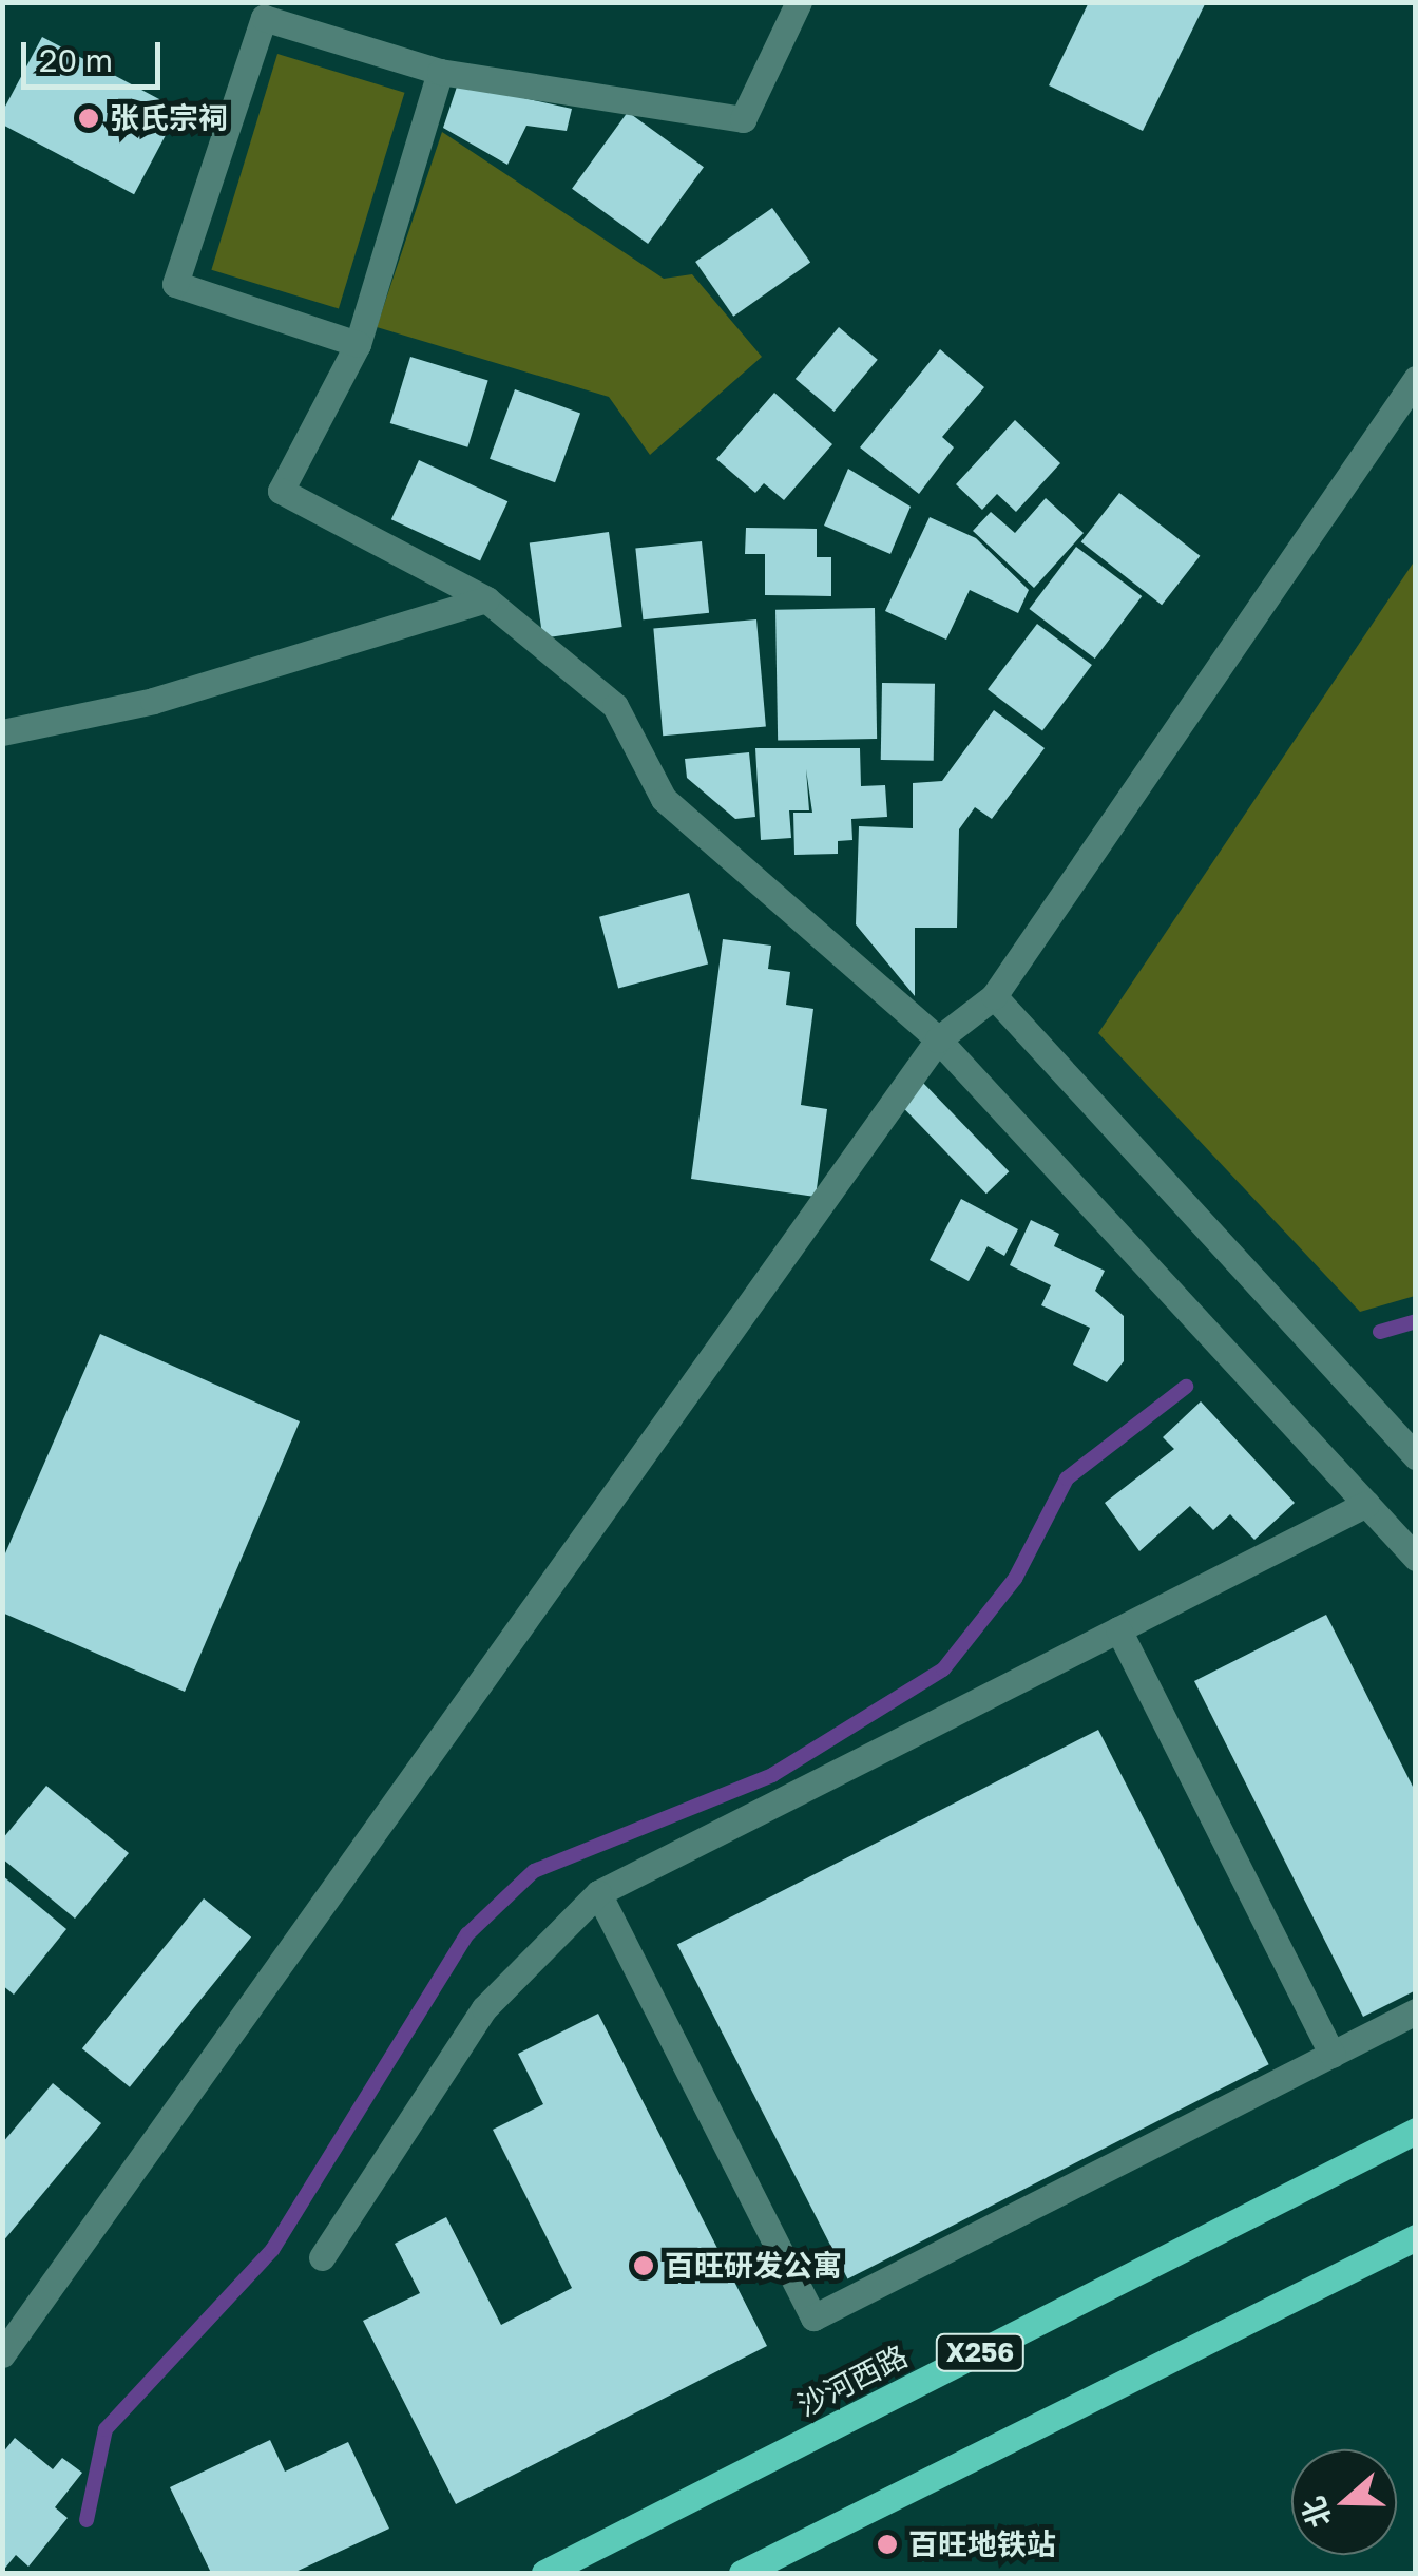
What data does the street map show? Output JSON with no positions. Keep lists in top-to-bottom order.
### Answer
{
  "streets": {
    "main road": ["X256", "沙河西路"]
  },
  "places": ["张氏宗祠", "百旺研发公寓", "百旺地铁站"],
  "scale_bar": "20 m",
  "north": "left"
}
